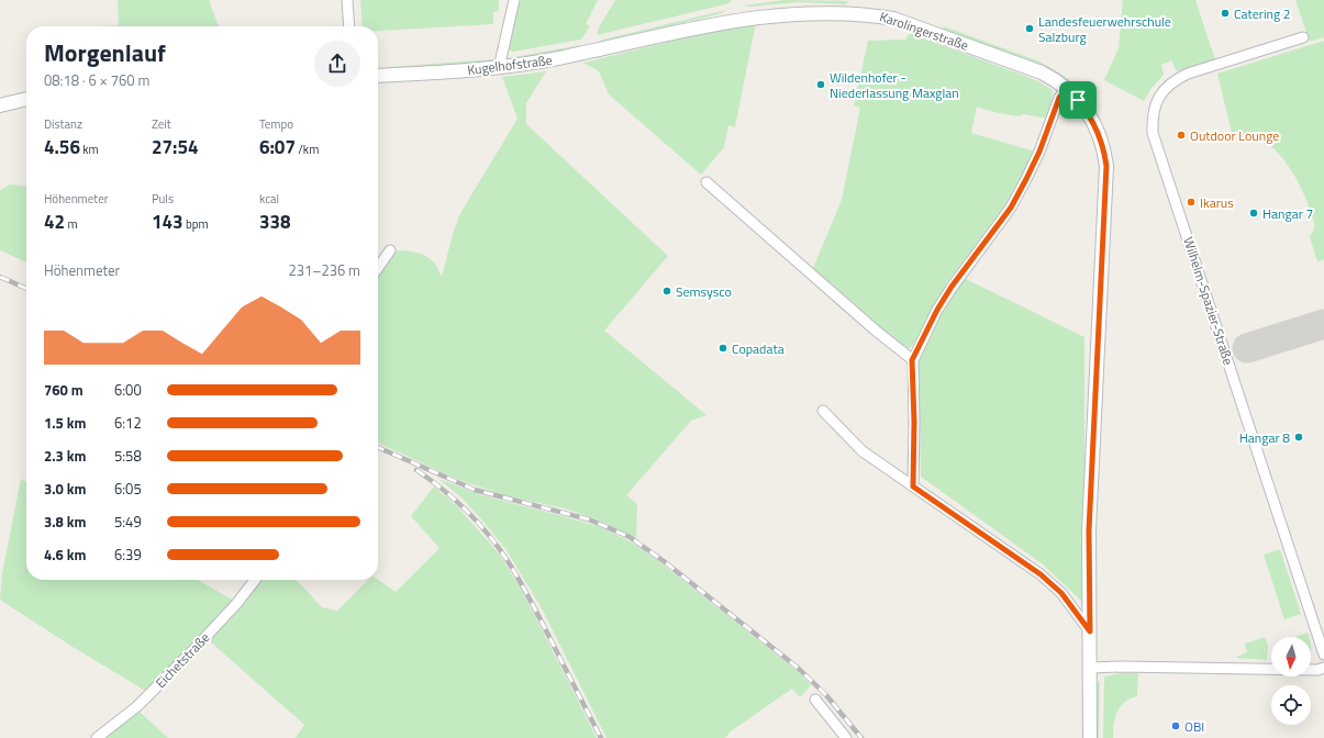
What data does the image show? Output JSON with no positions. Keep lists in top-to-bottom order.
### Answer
{
  "streets": {
    "street": [
      "Karolingerstraße",
      "Kugelhofstraße",
      "Wilhelm-Spazier-Straße",
      "Eichetstraße"
    ]
  },
  "crossings": [
    ["Karolingerstraße", "Kugelhofstraße"]
  ],
  "places": [
    "Catering 2",
    "Landesfeuerwehrschule Salzburg",
    "Wildenhofer - Niederlassung Maxglan",
    "Outdoor Lounge",
    "Ikarus",
    "Hangar 7",
    "Semsysco",
    "Copadata",
    "Hangar 8",
    "OBI"
  ],
  "north": "bottom",
  "page": {
    "heading": ["Morgenlauf", "08:18 · 6 × 760 m"],
    "stats": [
      ["Distanz", "4.56 km"],
      ["Zeit", "27:54"],
      ["Tempo", "6:07 /km"],
      ["Höhenmeter", "42 m"],
      ["Puls", "143 bpm"],
      ["kcal", "338"]
    ],
    "chart": ["Höhenmeter", "231–236 m"],
    "list": [
      {
        "name": "760 m",
        "note": "6:00"
      },
      {
        "name": "1.5 km",
        "note": "6:12"
      },
      {
        "name": "2.3 km",
        "note": "5:58"
      },
      {
        "name": "3.0 km",
        "note": "6:05"
      },
      {
        "name": "3.8 km",
        "note": "5:49"
      },
      {
        "name": "4.6 km",
        "note": "6:39"
      }
    ]
  }
}
